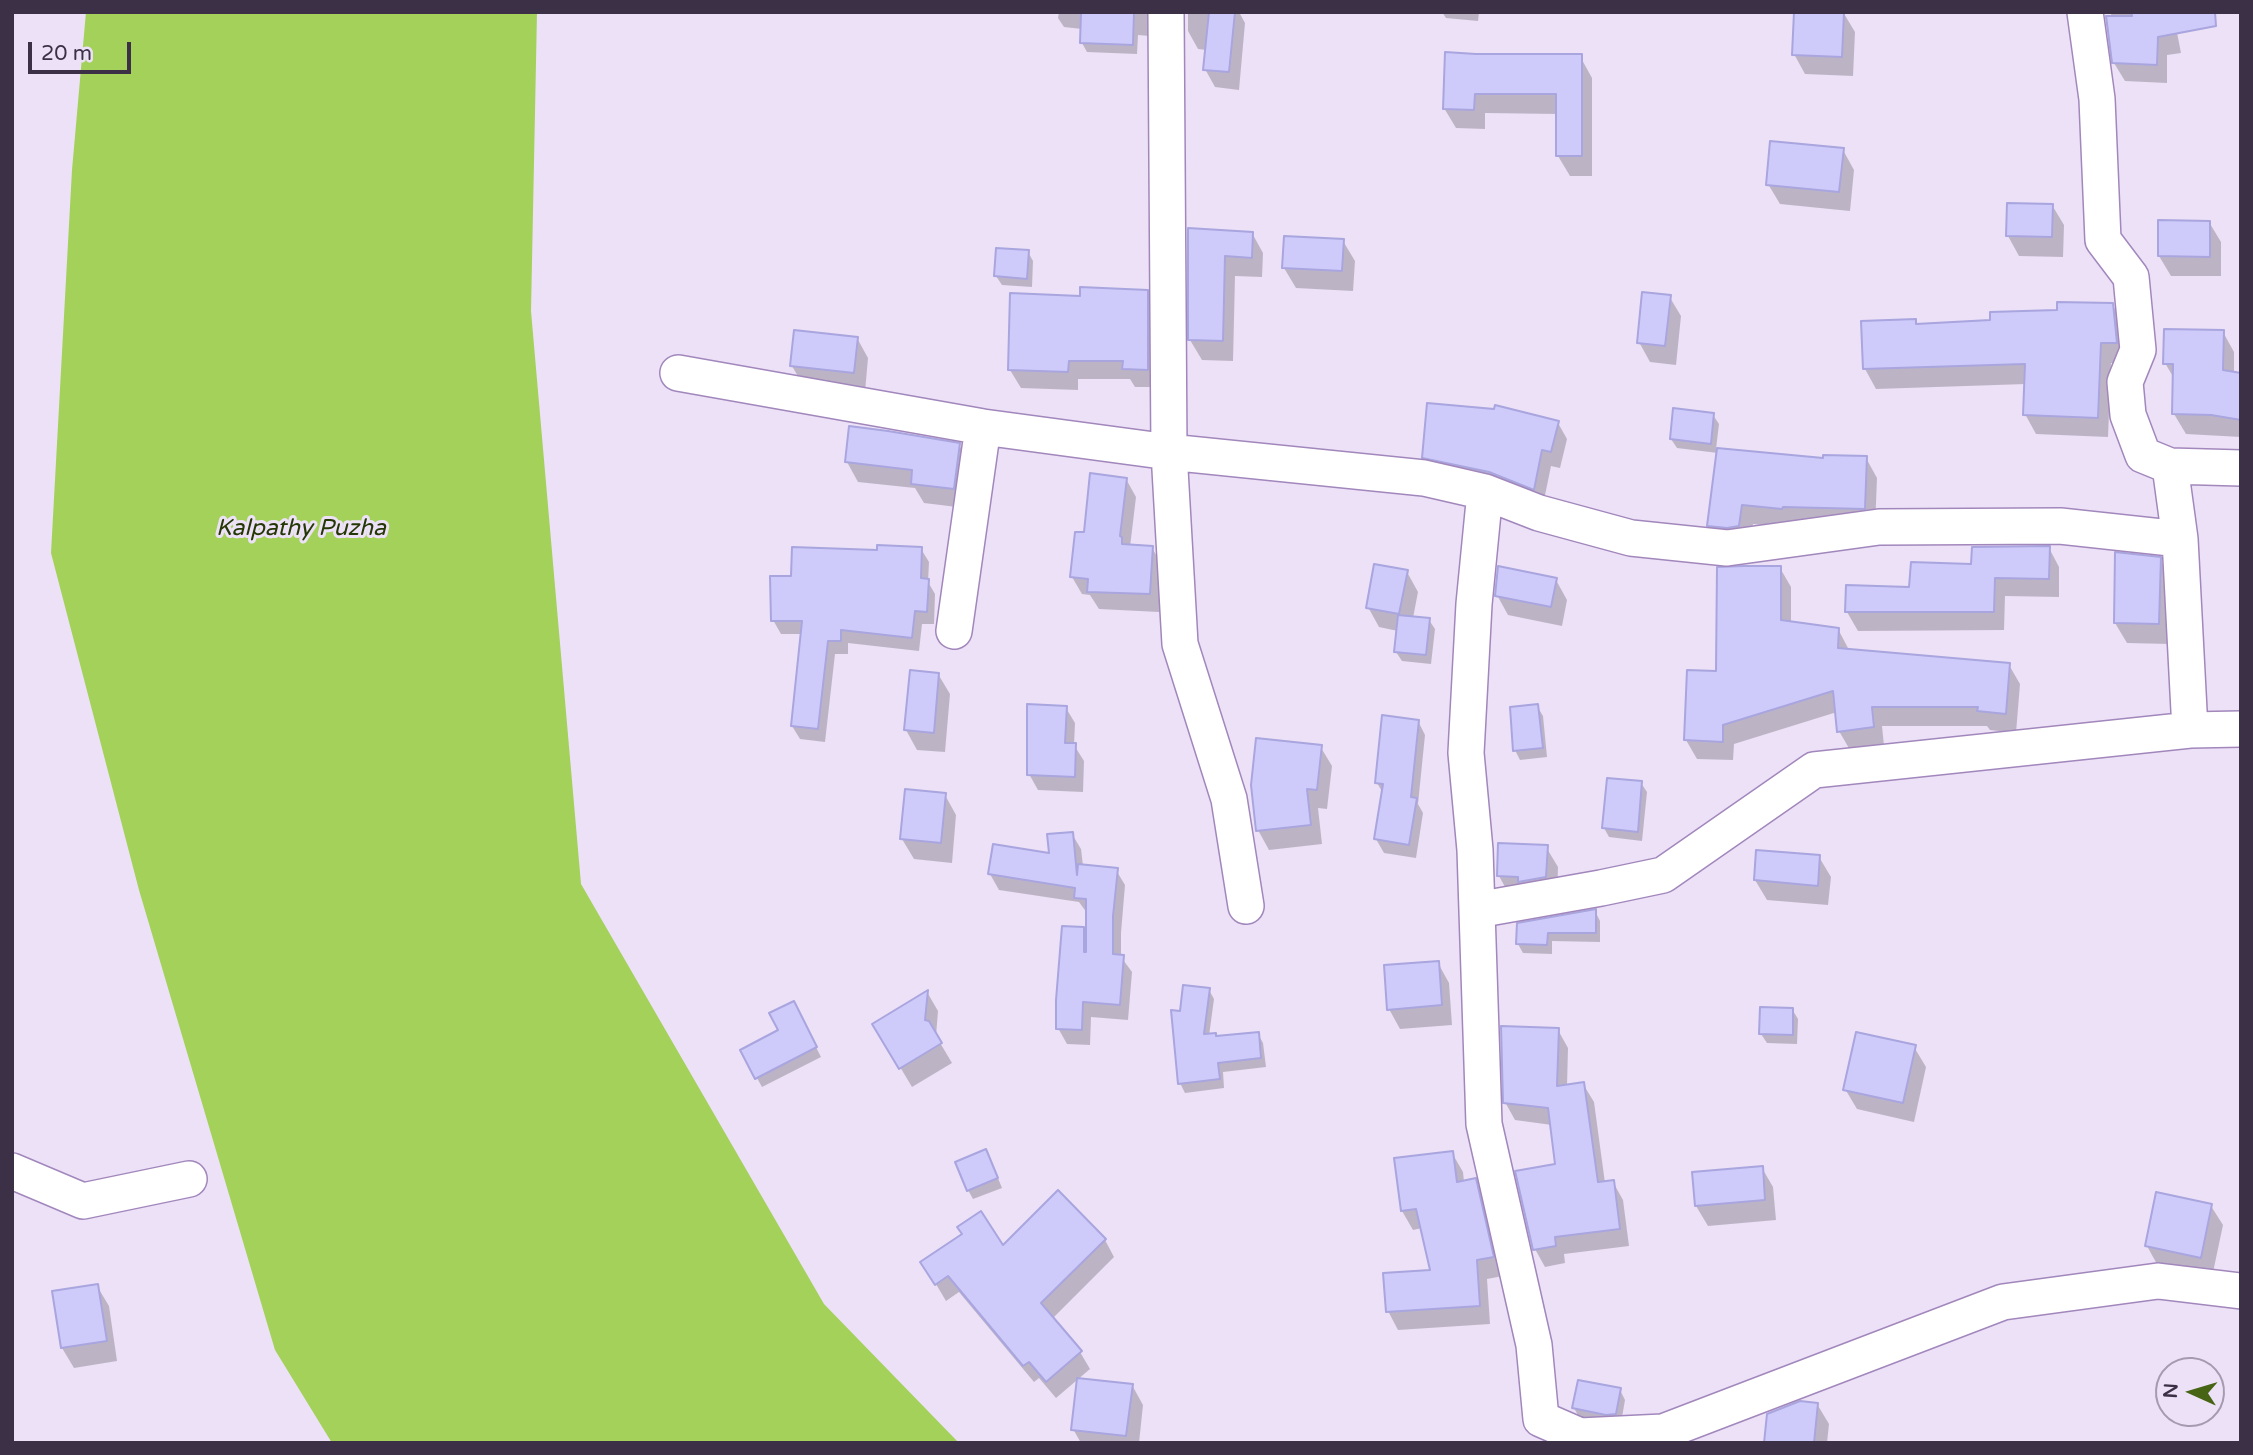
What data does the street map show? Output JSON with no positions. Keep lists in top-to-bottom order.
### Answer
{
  "water": ["Kalpathy Puzha"],
  "scale_bar": "20 m",
  "north": "left"
}
